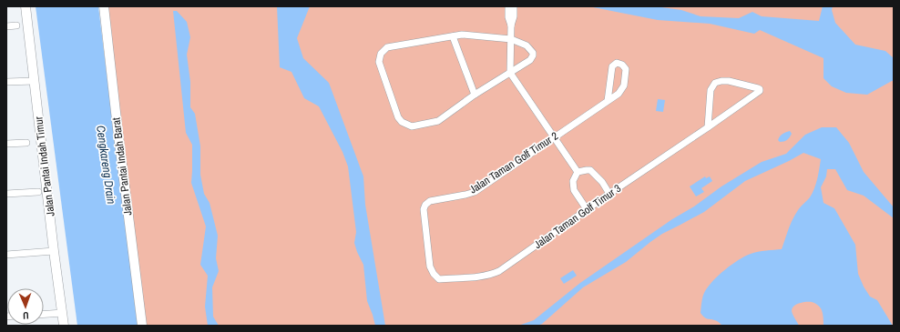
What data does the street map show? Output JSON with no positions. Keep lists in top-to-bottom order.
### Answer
{
  "streets": {
    "street": [
      "Jalan Taman Golf Timur 2",
      "Jalan Pantai Indah Timur",
      "Jalan Pantai Indah Barat",
      "Jalan Taman Golf Timur 3"
    ]
  },
  "crossings": [
    ["Jalan Taman Golf Timur 2", "Jalan Taman Golf Timur 3"]
  ],
  "water": ["Cengkareng Drain"],
  "north": "bottom"
}
